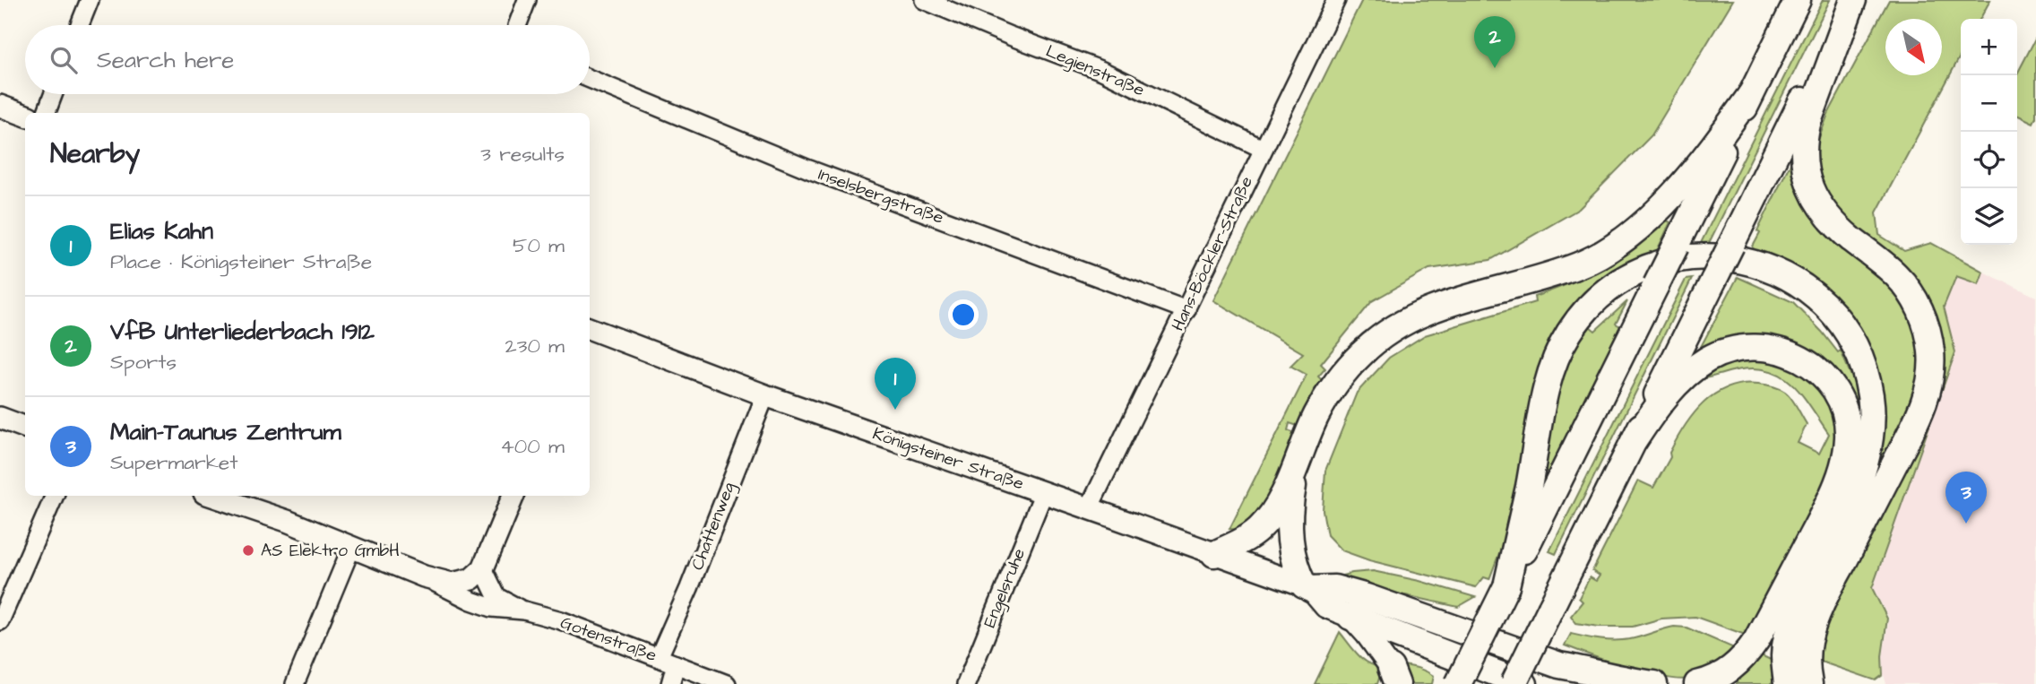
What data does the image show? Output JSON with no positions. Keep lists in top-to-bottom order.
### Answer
{
  "streets": {
    "main road": ["Königsteiner Straße", "Gotenstraße"],
    "street": [
      "Legienstraße",
      "Inselsbergstraße",
      "Hans-Böckler-Straße",
      "Chattenweg",
      "Engelsruhe"
    ]
  },
  "crossings": [
    ["Legienstraße", "Hans-Böckler-Straße"],
    ["Inselsbergstraße", "Hans-Böckler-Straße"],
    ["Hans-Böckler-Straße", "Königsteiner Straße"],
    ["Königsteiner Straße", "Chattenweg"],
    ["Königsteiner Straße", "Engelsruhe"],
    ["Chattenweg", "Gotenstraße"]
  ],
  "places": ["AS Elektro GmbH"],
  "north": "bottom right",
  "page": {
    "pins": ["2", "1", "3"],
    "map_buttons": ["+", "−"],
    "search": "Search here",
    "heading": ["Nearby", "3 results"],
    "list": [
      {
        "mark": "1",
        "name": "Elias Kahn",
        "note": "Place · Königsteiner Straße",
        "value": "50 m"
      },
      {
        "mark": "2",
        "name": "VfB Unterliederbach 1912",
        "note": "Sports",
        "value": "230 m"
      },
      {
        "mark": "3",
        "name": "Main-Taunus Zentrum",
        "note": "Supermarket",
        "value": "400 m"
      }
    ]
  }
}
